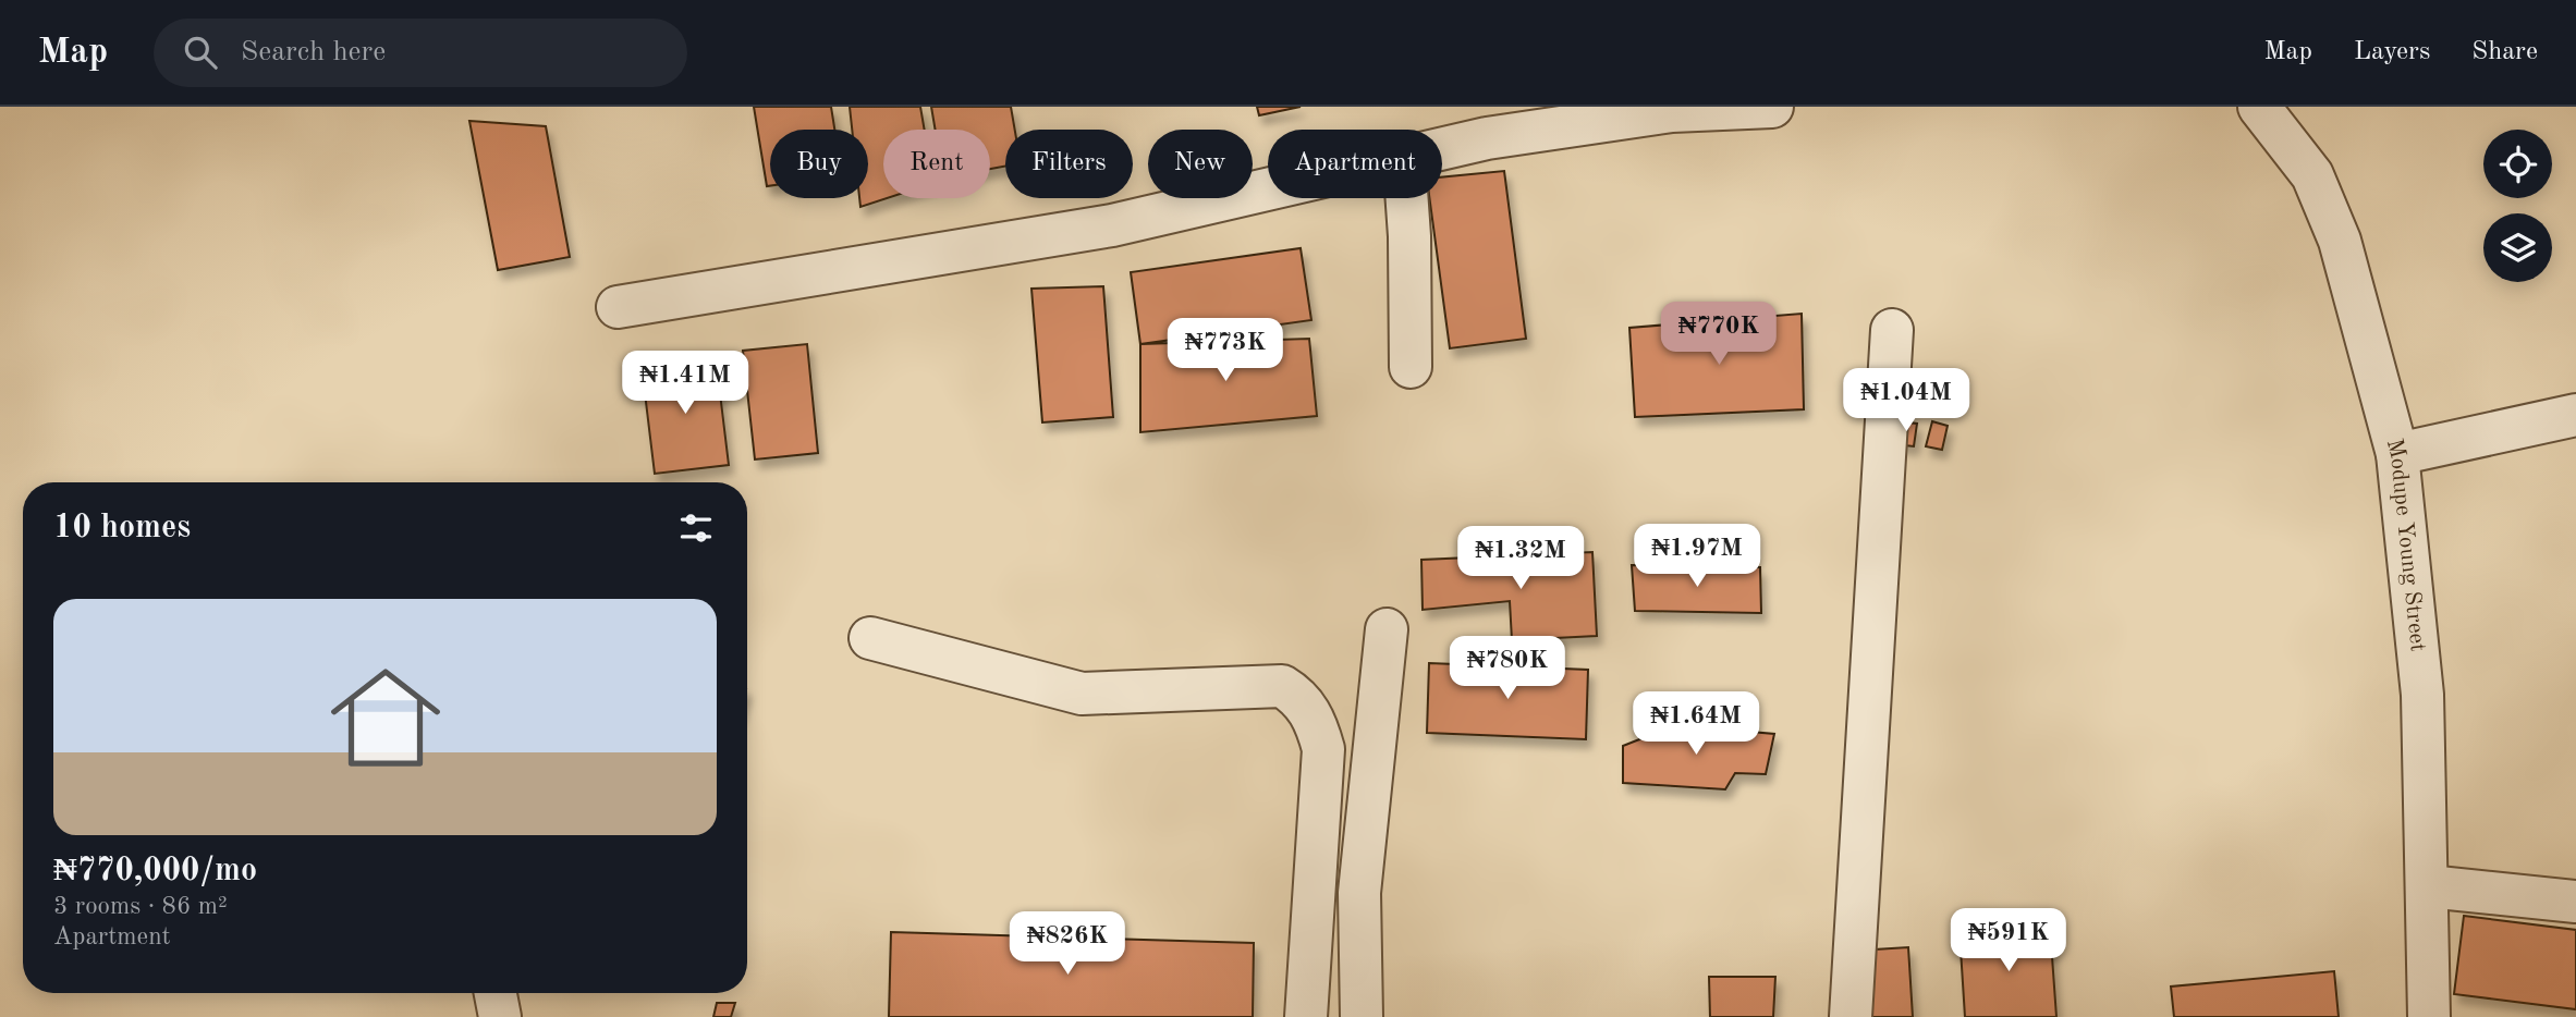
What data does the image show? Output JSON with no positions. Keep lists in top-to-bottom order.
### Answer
{
  "streets": {
    "street": ["Modupe Young Street"]
  },
  "page": {
    "header": "Map",
    "search": "Search here",
    "nav": ["Map", "Layers", "Share"],
    "chip": [
      "Buy",
      "Rent",
      "Filters",
      "New",
      "Apartment"
    ],
    "price": [
      "₦770K",
      "₦773K",
      "₦1.41M",
      "₦1.04M",
      "₦1.97M",
      "₦1.32M",
      "₦780K",
      "₦1.64M",
      "₦591K",
      "₦826K"
    ],
    "heading": "10 homes",
    "list": [
      {
        "name": "₦770,000/mo",
        "note": "3 rooms · 86 m² · Apartment"
      }
    ]
  }
}
